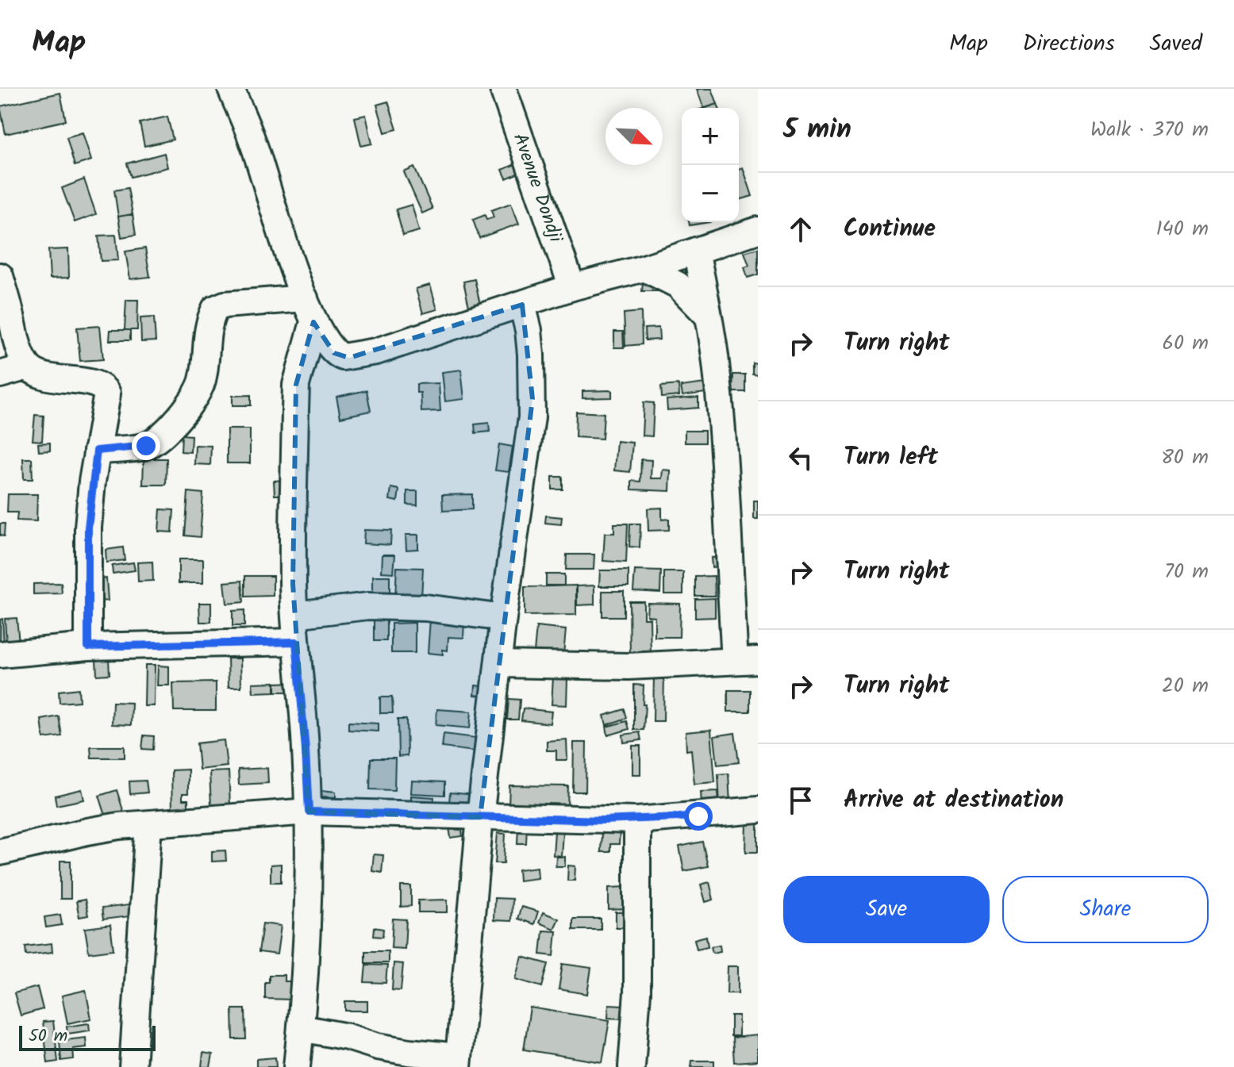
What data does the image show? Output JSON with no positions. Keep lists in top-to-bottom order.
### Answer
{
  "streets": {
    "street": ["Avenue Dondji"]
  },
  "scale_bar": "50 m",
  "north": "bottom right",
  "page": {
    "header": "Map",
    "nav": ["Map", "Directions", "Saved"],
    "heading": ["5 min", "Walk · 370 m"],
    "map_buttons": ["+", "−"],
    "list": [
      ["Continue", "140 m"],
      ["Turn right", "60 m"],
      ["Turn left", "80 m"],
      ["Turn right", "70 m"],
      ["Turn right", "20 m"],
      "Arrive at destination"
    ],
    "buttons": ["Save", "Share"],
    "scale": "50 m"
  }
}
